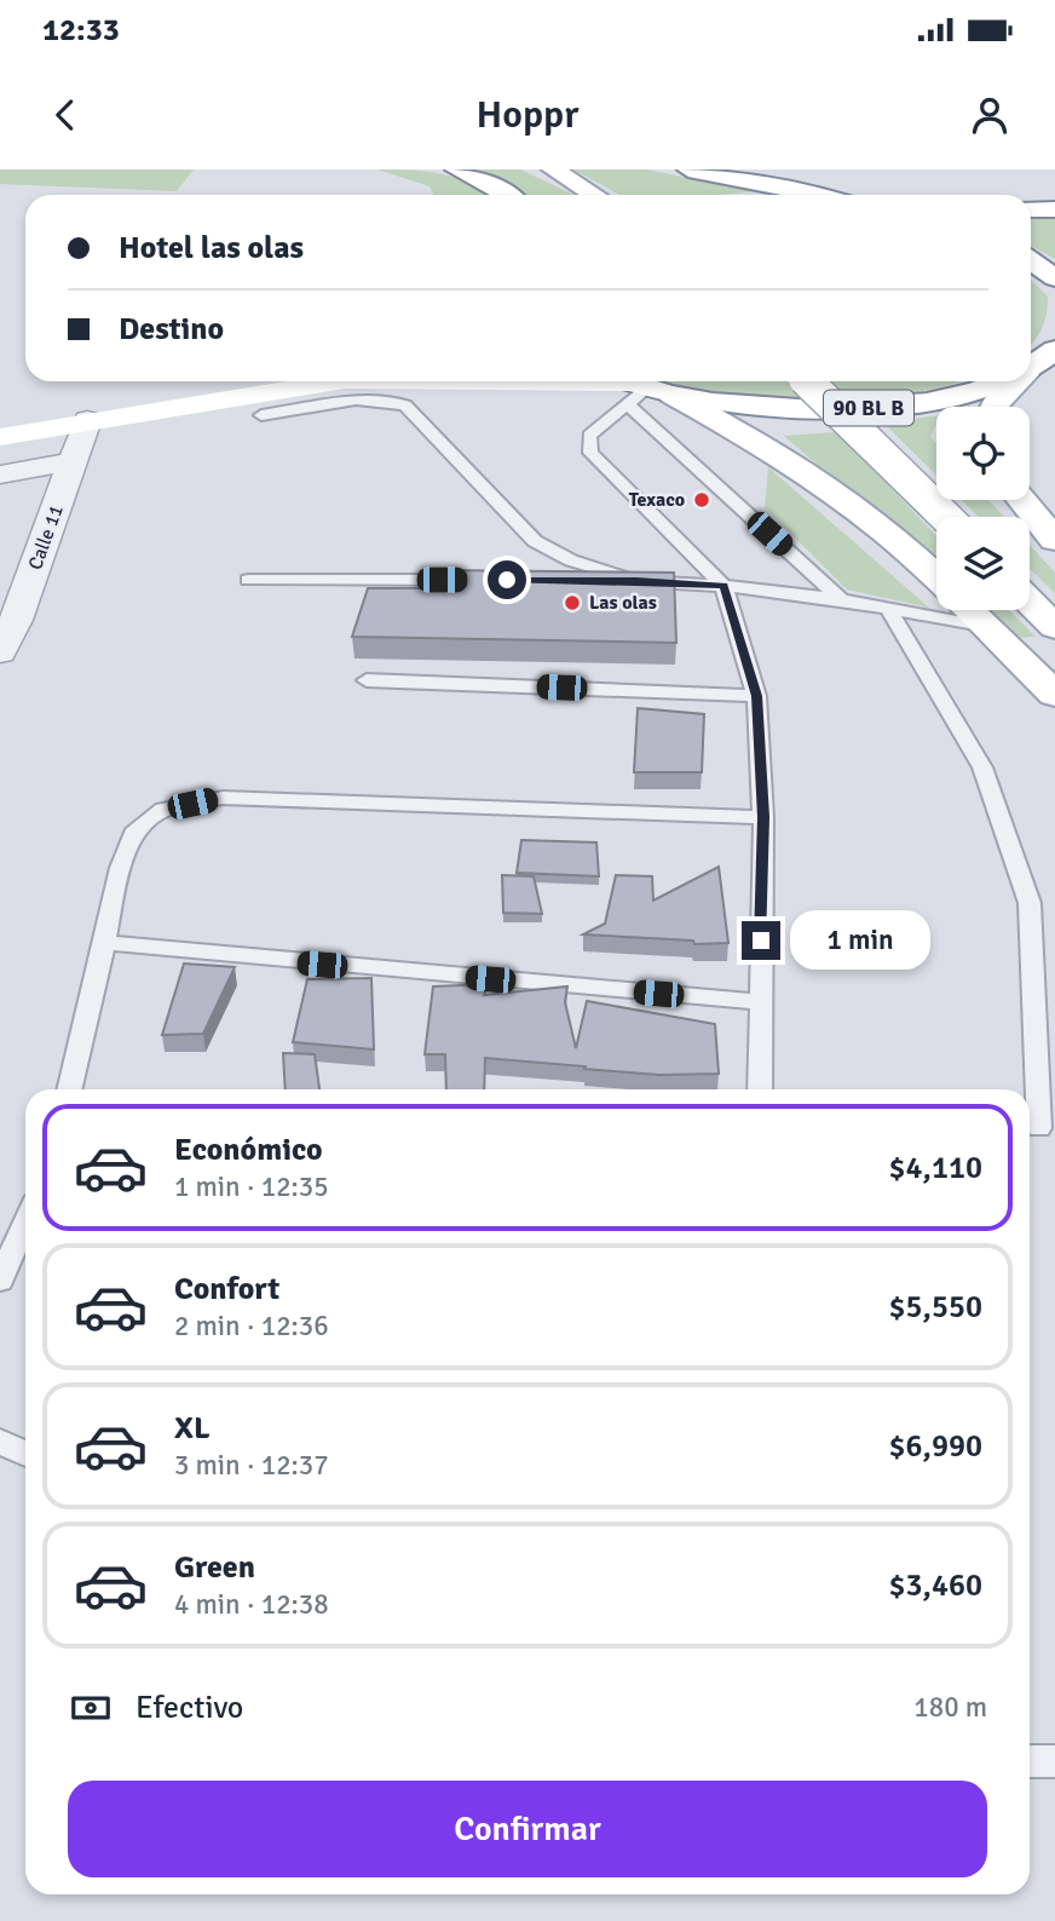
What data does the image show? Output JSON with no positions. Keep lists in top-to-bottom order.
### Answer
{
  "streets": {
    "main road": ["90 BL B"],
    "street": ["Calle 11"]
  },
  "places": ["Texaco", "Las olas"],
  "page": {
    "status": "12:33",
    "header": "Hoppr",
    "banner": ["Hotel las olas", "Destino"],
    "bubble": "1 min",
    "list": [
      {
        "name": "Económico",
        "note": "1 min · 12:35",
        "value": "$4,110"
      },
      {
        "name": "Confort",
        "note": "2 min · 12:36",
        "value": "$5,550"
      },
      {
        "name": "XL",
        "note": "3 min · 12:37",
        "value": "$6,990"
      },
      {
        "name": "Green",
        "note": "4 min · 12:38",
        "value": "$3,460"
      }
    ],
    "pay": ["Efectivo", "180 m"],
    "buttons": "Confirmar"
  }
}
